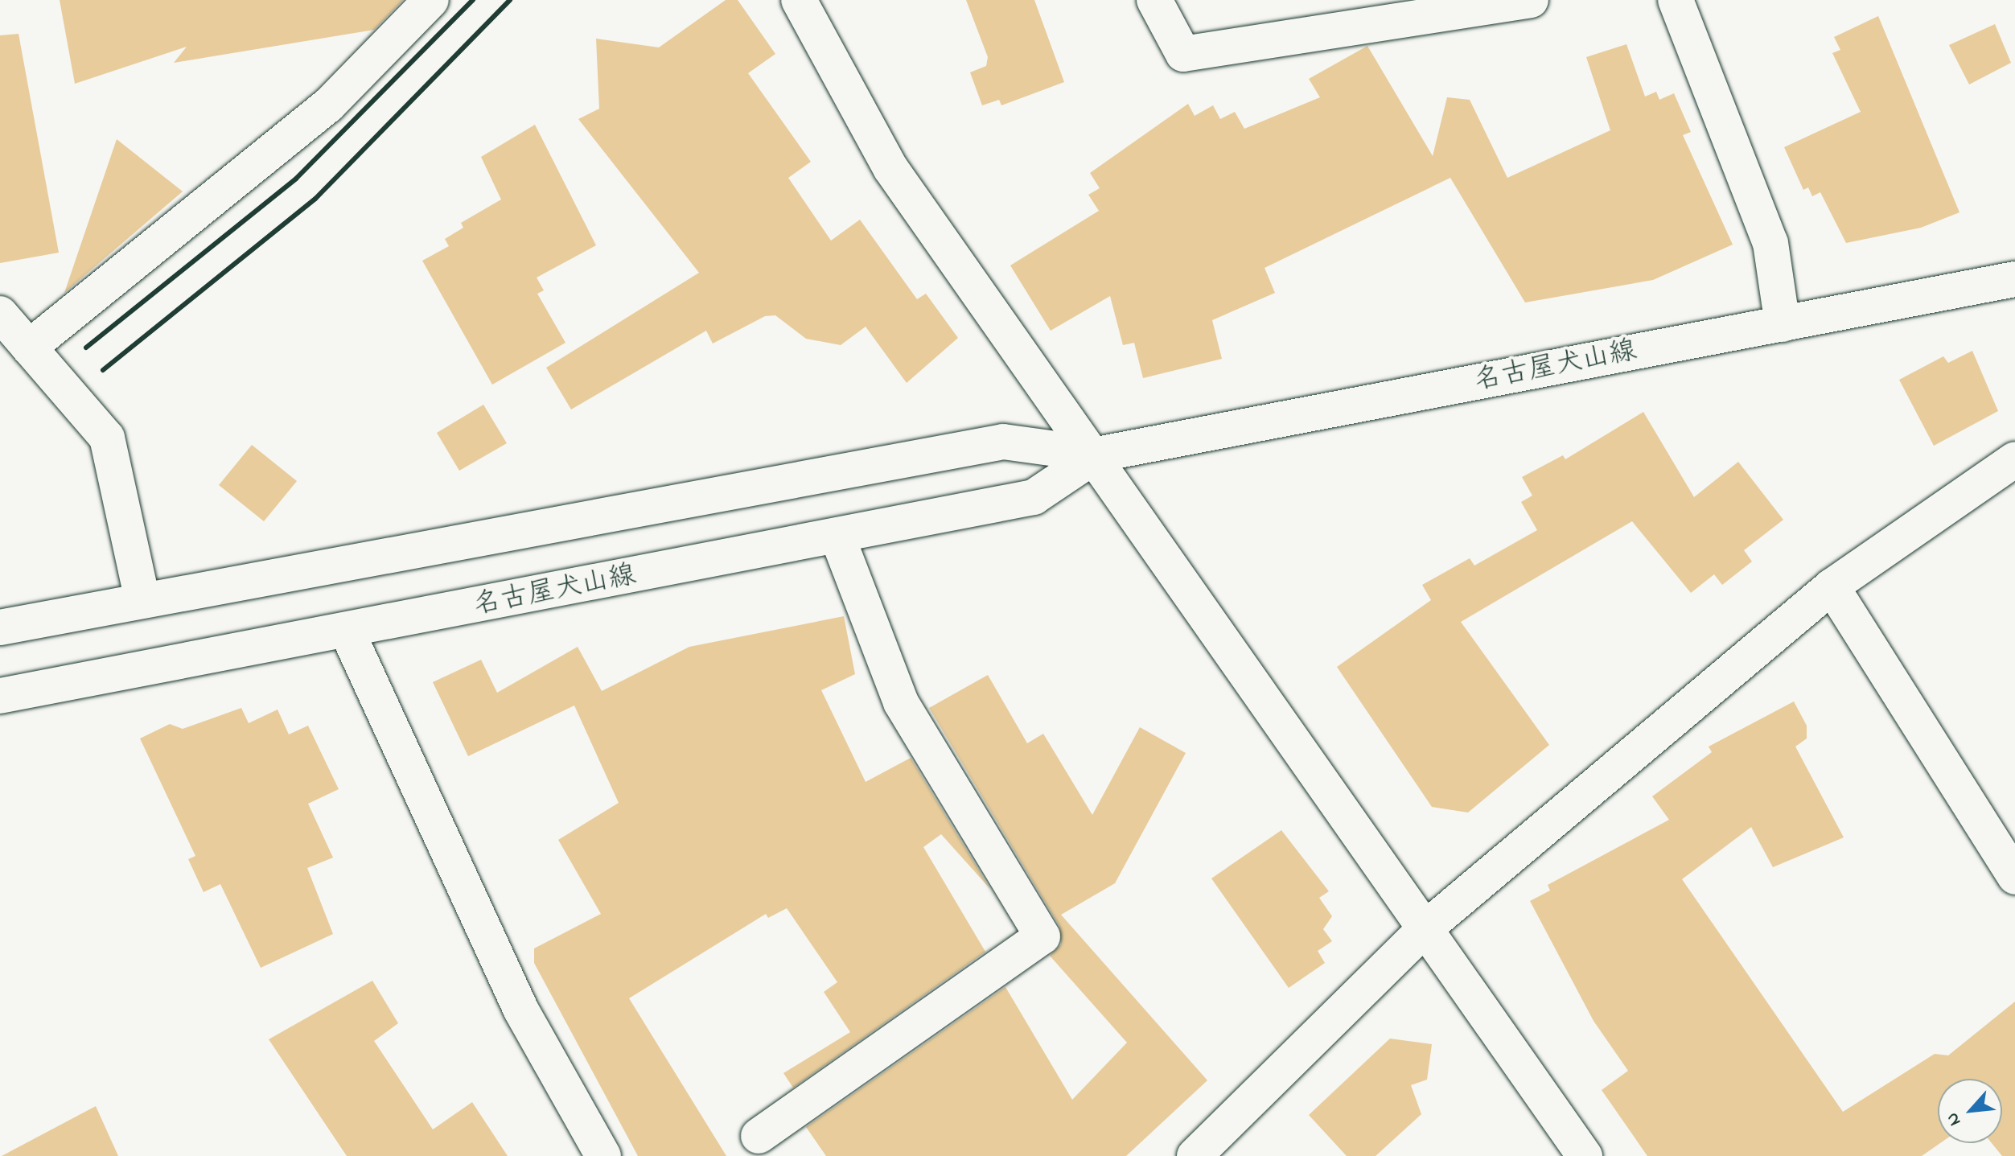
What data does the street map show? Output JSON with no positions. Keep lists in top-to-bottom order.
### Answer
{
  "streets": {
    "street": ["名古屋犬山線"]
  },
  "north": "bottom left"
}
